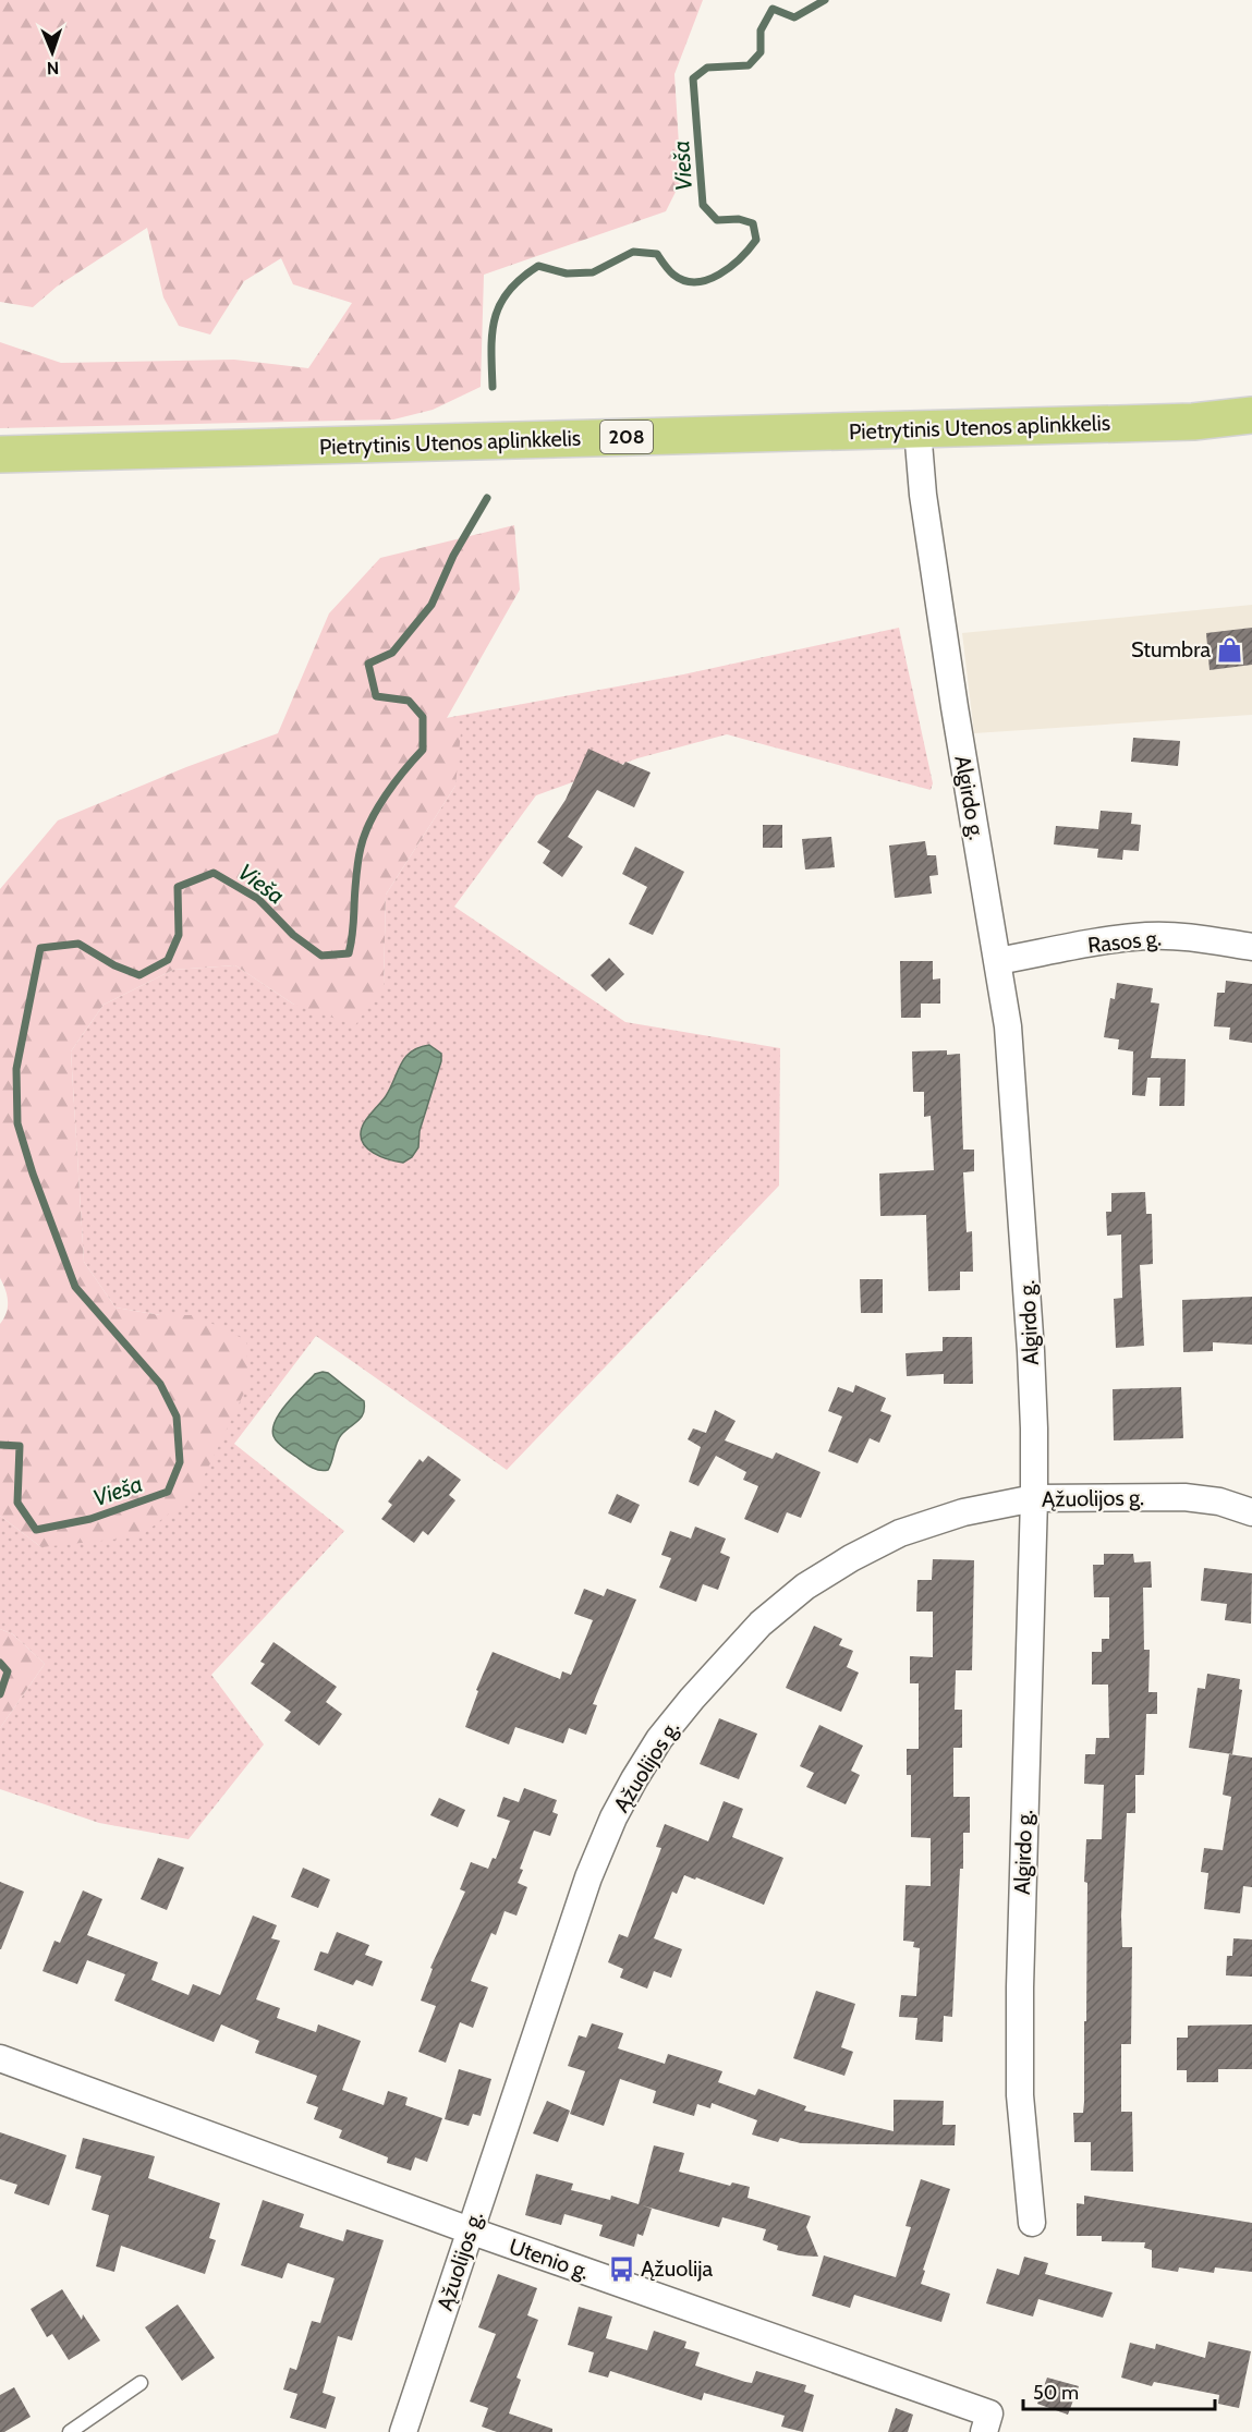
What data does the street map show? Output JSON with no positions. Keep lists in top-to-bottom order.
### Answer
{
  "streets": {
    "highway": ["Pietrytinis Utenos aplinkkelis", "208"],
    "street": [
      "Algirdo g.",
      "Rasos g.",
      "Ąžuolijos g.",
      "Utenio g."
    ]
  },
  "crossings": [
    ["Pietrytinis Utenos aplinkkelis", "Algirdo g."],
    ["Algirdo g.", "Rasos g."],
    ["Algirdo g.", "Ąžuolijos g."],
    ["Ąžuolijos g.", "Utenio g."]
  ],
  "water": ["Vieša"],
  "places": {
    "shop": ["Stumbra"],
    "bus stop": ["Ąžuolija"]
  },
  "scale_bar": "50 m",
  "north": "bottom"
}
